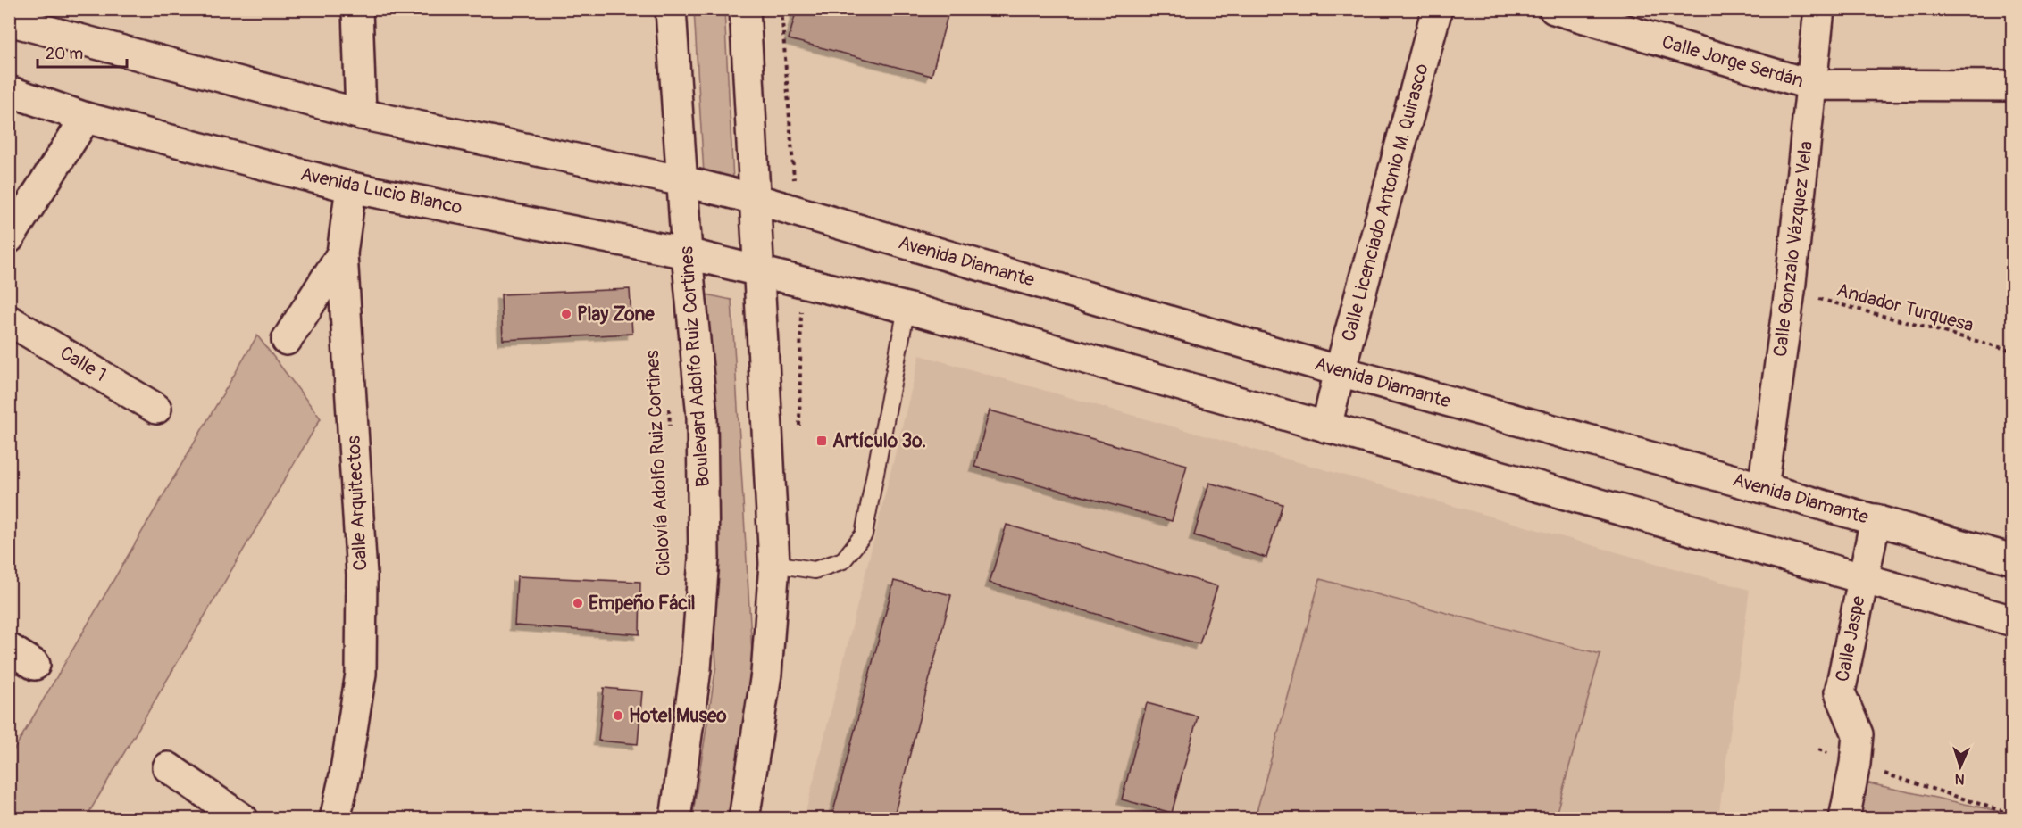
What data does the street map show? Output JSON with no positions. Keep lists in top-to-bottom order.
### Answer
{
  "streets": {
    "main road": [
      "Calle Jorge Serdán",
      "Avenida Lucio Blanco",
      "Calle Licenciado Antonio M. Quirasco",
      "Calle Gonzalo Vázquez Vela",
      "Avenida Diamante",
      "Calle 1",
      "Boulevard Adolfo Ruiz Cortines",
      "Calle Arquitectos",
      "Calle Jaspe"
    ],
    "path": ["Andador Turquesa", "Ciclovía Adolfo Ruiz Cortines"]
  },
  "crossings": [
    ["Calle Jorge Serdán", "Calle Gonzalo Vázquez Vela"],
    ["Avenida Lucio Blanco", "Boulevard Adolfo Ruiz Cortines"],
    ["Avenida Lucio Blanco", "Calle Arquitectos"],
    ["Calle Licenciado Antonio M. Quirasco", "Avenida Diamante"],
    ["Calle Gonzalo Vázquez Vela", "Avenida Diamante"],
    ["Calle Gonzalo Vázquez Vela", "Andador Turquesa"],
    ["Avenida Diamante", "Calle Jaspe"]
  ],
  "places": {
    "other": ["Play Zone", "Empeño Fácil", "Hotel Museo"],
    "transit": ["Artículo 3o."]
  },
  "scale_bar": "20 m",
  "north": "bottom"
}
